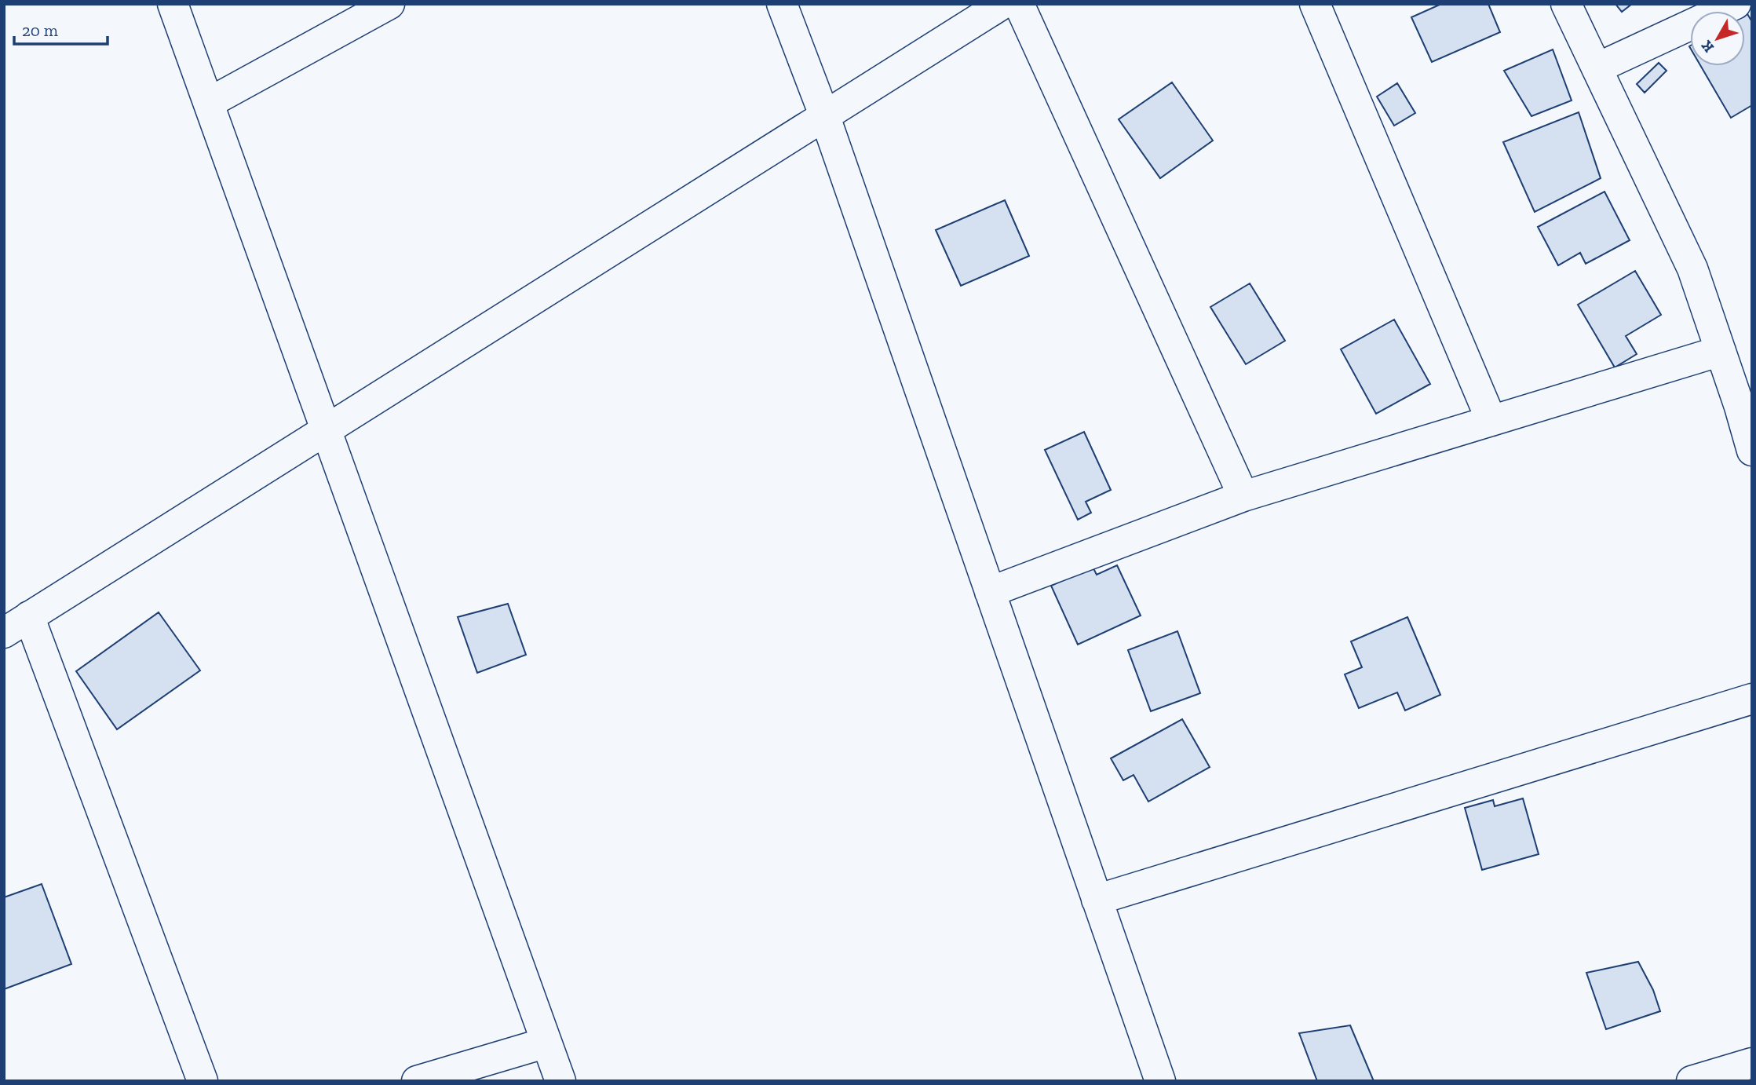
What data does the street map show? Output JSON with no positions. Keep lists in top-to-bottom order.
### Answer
{
  "scale_bar": "20 m",
  "north": "bottom left"
}
